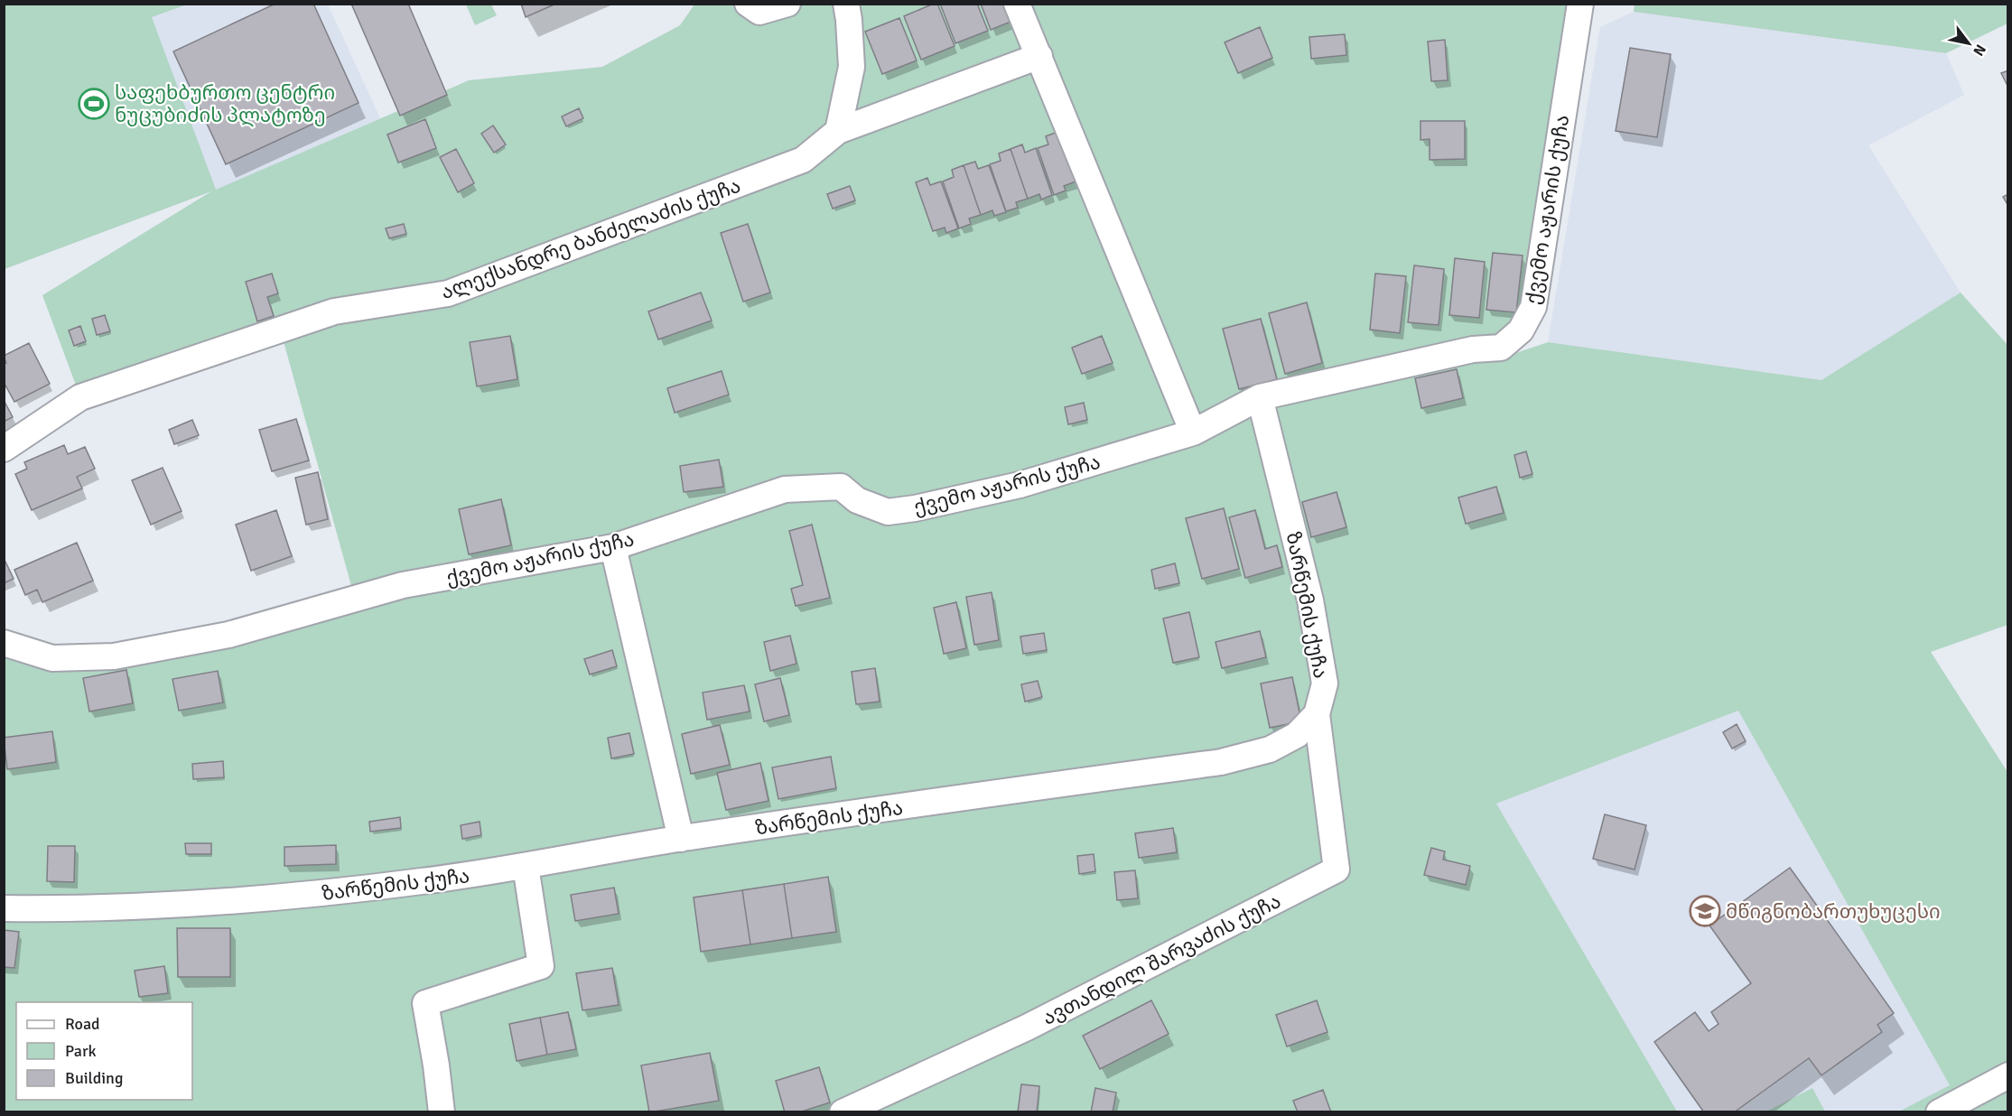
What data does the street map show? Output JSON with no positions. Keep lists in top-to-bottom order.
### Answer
{
  "streets": {
    "street": [
      "ქვემო აჟარის ქუჩა",
      "ალექსანდრე ბანძელაძის ქუჩა",
      "ზარწემის ქუჩა",
      "ავთანდილ შარვაძის ქუჩა"
    ]
  },
  "crossings": [
    ["ქვემო აჟარის ქუჩა", "ზარწემის ქუჩა"],
    ["ზარწემის ქუჩა", "ავთანდილ შარვაძის ქუჩა"]
  ],
  "places": {
    "sports": ["საფეხბურთო ცენტრი ნუცუბიძის პლატოზე"],
    "school or university": ["მწიგნობართუხუცესი"]
  },
  "legend": ["Road", "Park", "Building"],
  "north": "bottom right"
}
